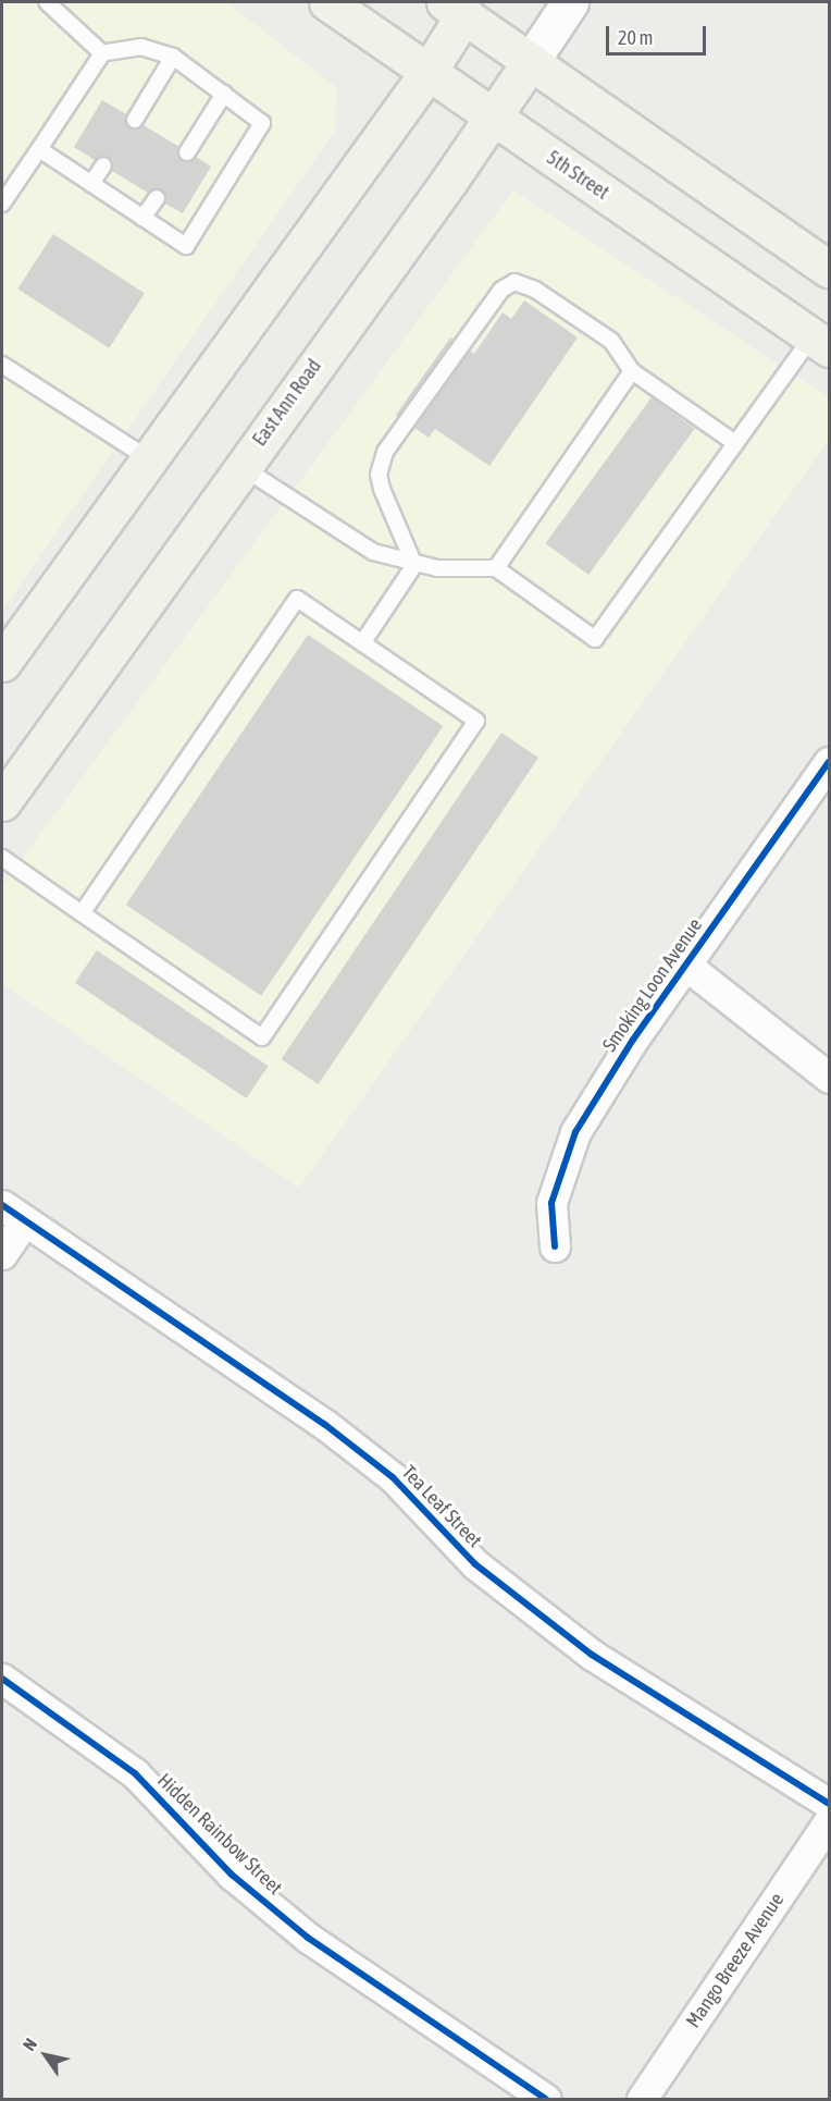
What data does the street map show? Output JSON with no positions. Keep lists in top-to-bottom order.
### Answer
{
  "streets": {
    "main road": ["5th Street", "East Ann Road"],
    "street": [
      "Smoking Loon Avenue",
      "Tea Leaf Street",
      "Hidden Rainbow Street",
      "Mango Breeze Avenue"
    ]
  },
  "crossings": [
    ["5th Street", "East Ann Road"]
  ],
  "scale_bar": "20 m",
  "north": "top left"
}
